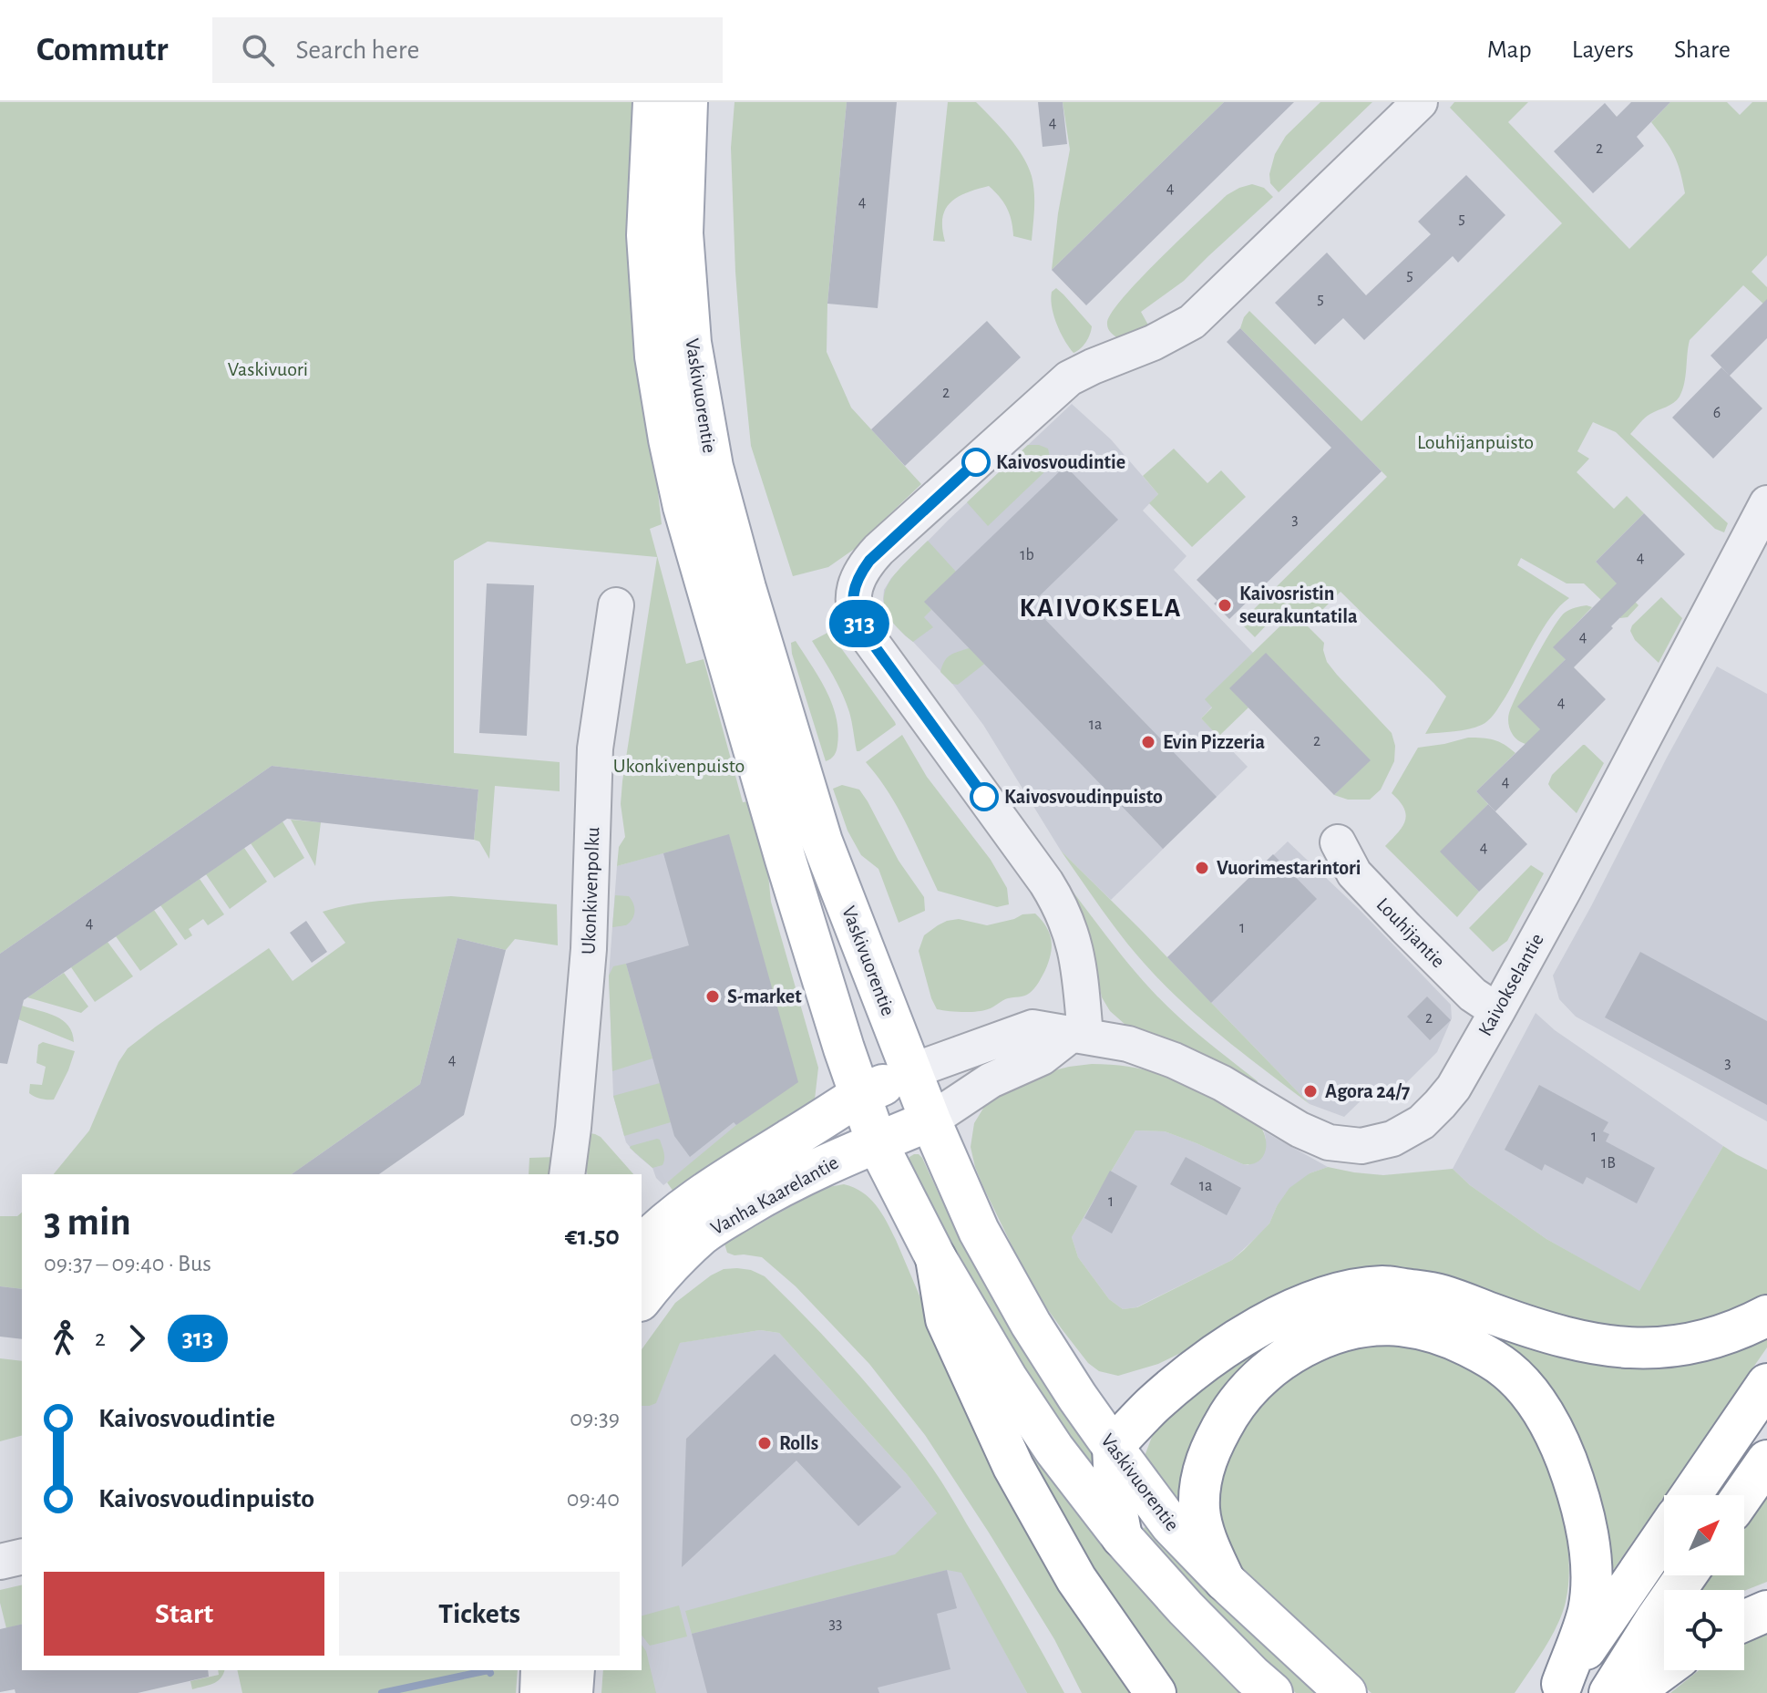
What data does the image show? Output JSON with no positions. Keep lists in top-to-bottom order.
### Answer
{
  "streets": {
    "main road": ["Vaskivuorentie", "Vanha Kaarelantie"],
    "street": ["Ukonkivenpolku", "Louhijantie", "Kaivokselantie"]
  },
  "crossings": [
    ["Vaskivuorentie", "Kaivokselantie"],
    ["Vaskivuorentie", "Vanha Kaarelantie"],
    ["Louhijantie", "Kaivokselantie"],
    ["Kaivokselantie", "Vanha Kaarelantie"]
  ],
  "districts": ["KAIVOKSELA"],
  "parks": ["Vaskivuori", "Louhijanpuisto", "Ukonkivenpuisto"],
  "places": [
    "Kaivosvoudintie",
    "Kaivosristin seurakuntatila",
    "Evin Pizzeria",
    "Kaivosvoudinpuisto",
    "Vuorimestarintori",
    "S-market",
    "Agora 24/7",
    "Rolls"
  ],
  "lines": ["bus line 313"],
  "house_numbers": [
    "4",
    "2",
    "4",
    "4",
    "5",
    "5",
    "5",
    "2",
    "6",
    "3",
    "1b",
    "4",
    "4",
    "4",
    "1a",
    "2",
    "4",
    "4",
    "4",
    "1",
    "2",
    "4",
    "3",
    "1",
    "1B",
    "1a",
    "1",
    "33"
  ],
  "north": "top right",
  "page": {
    "header": "Commutr",
    "search": "Search here",
    "nav": ["Map", "Layers", "Share"],
    "on_map": "313",
    "heading": ["3 min", "09:37 – 09:40 · Bus", "€1.50"],
    "legs": ["2", "313"],
    "list": [
      {
        "name": "Kaivosvoudintie",
        "value": "09:39"
      },
      {
        "name": "Kaivosvoudinpuisto",
        "value": "09:40"
      }
    ],
    "buttons": ["Start", "Tickets"]
  }
}
